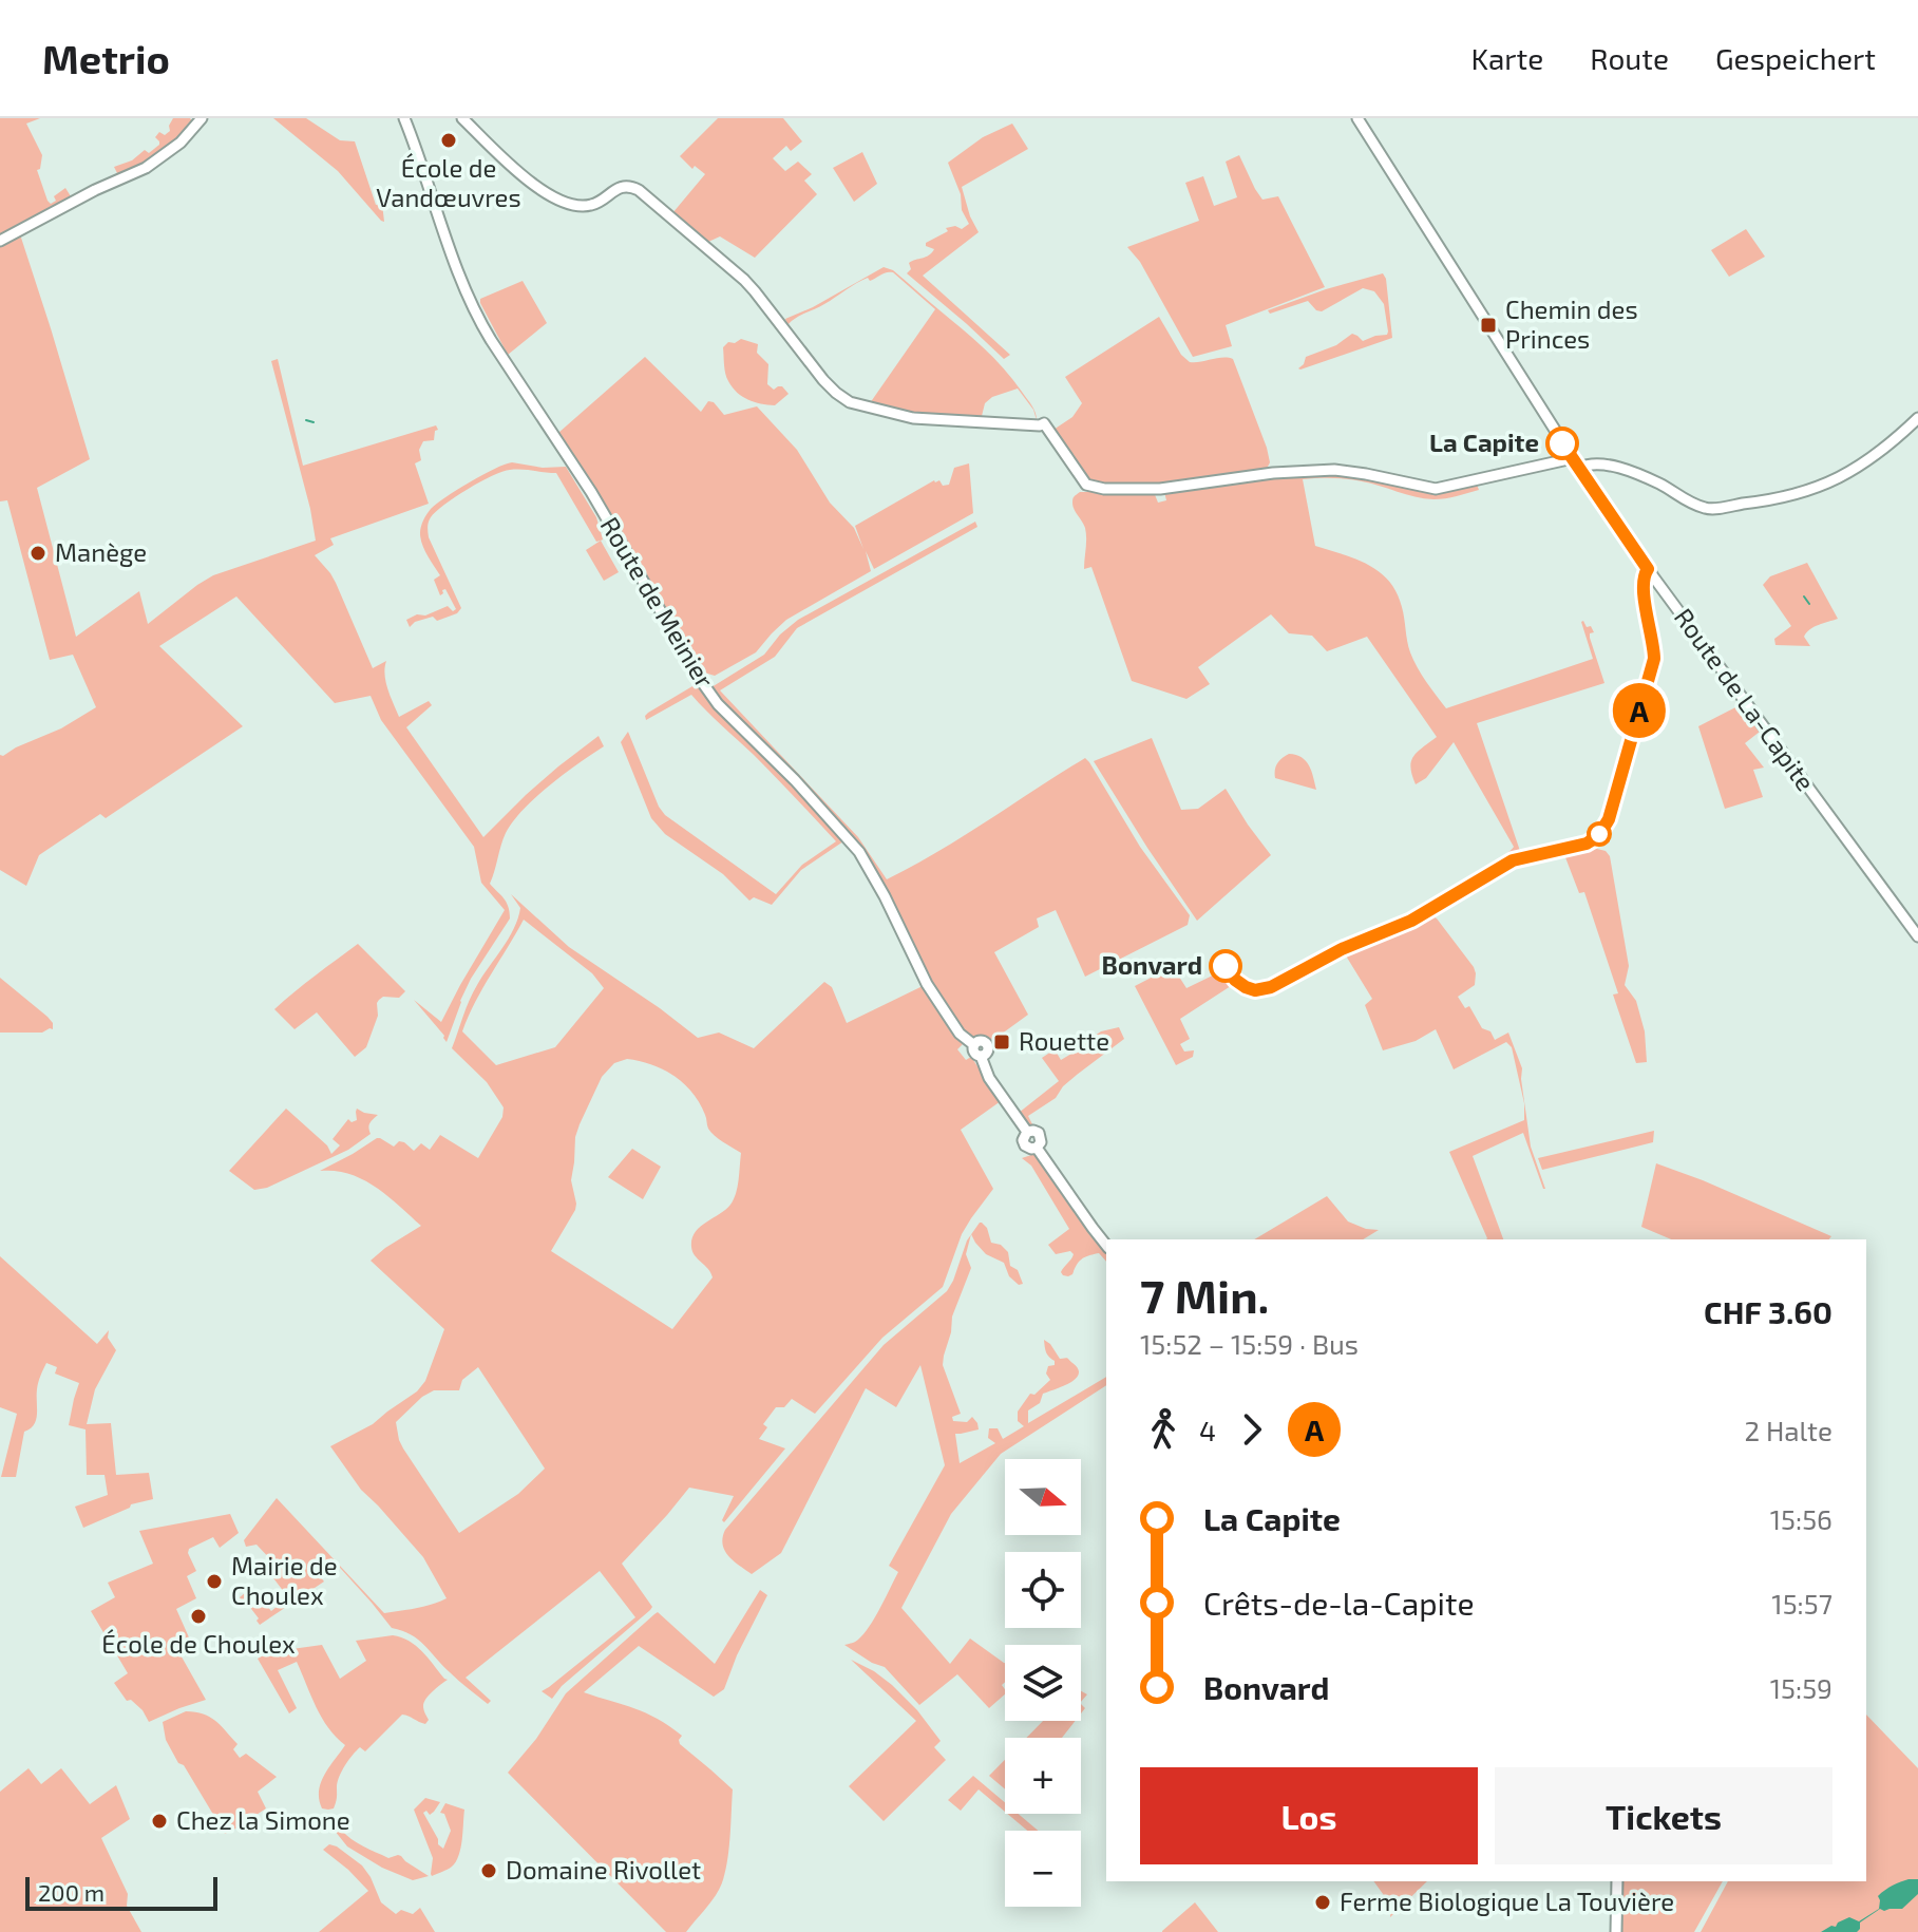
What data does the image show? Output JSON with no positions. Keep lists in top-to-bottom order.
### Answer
{
  "streets": {
    "street": ["Route de Meinier", "Route de La-Capite"]
  },
  "places": {
    "other": [
      "École de Vandœuvres",
      "La Capite",
      "Manège",
      "Bonvard",
      "Mairie de Choulex",
      "École de Choulex",
      "Chez la Simone",
      "Domaine Rivollet",
      "Ferme Biologique La Touvière"
    ],
    "transit": ["Chemin des Princes", "Rouette"]
  },
  "lines": ["bus line A"],
  "scale_bar": "200 m",
  "north": "right",
  "page": {
    "header": "Metrio",
    "nav": ["Karte", "Route", "Gespeichert"],
    "on_map": "A",
    "heading": ["7 Min.", "15:52 – 15:59 · Bus", "CHF 3.60"],
    "legs": ["4", "A", "2 Halte"],
    "map_buttons": ["+", "−"],
    "list": [
      {
        "name": "La Capite",
        "value": "15:56"
      },
      {
        "name": "Crêts-de-la-Capite",
        "value": "15:57"
      },
      {
        "name": "Bonvard",
        "value": "15:59"
      }
    ],
    "buttons": ["Los", "Tickets"],
    "scale": "200 m"
  }
}
